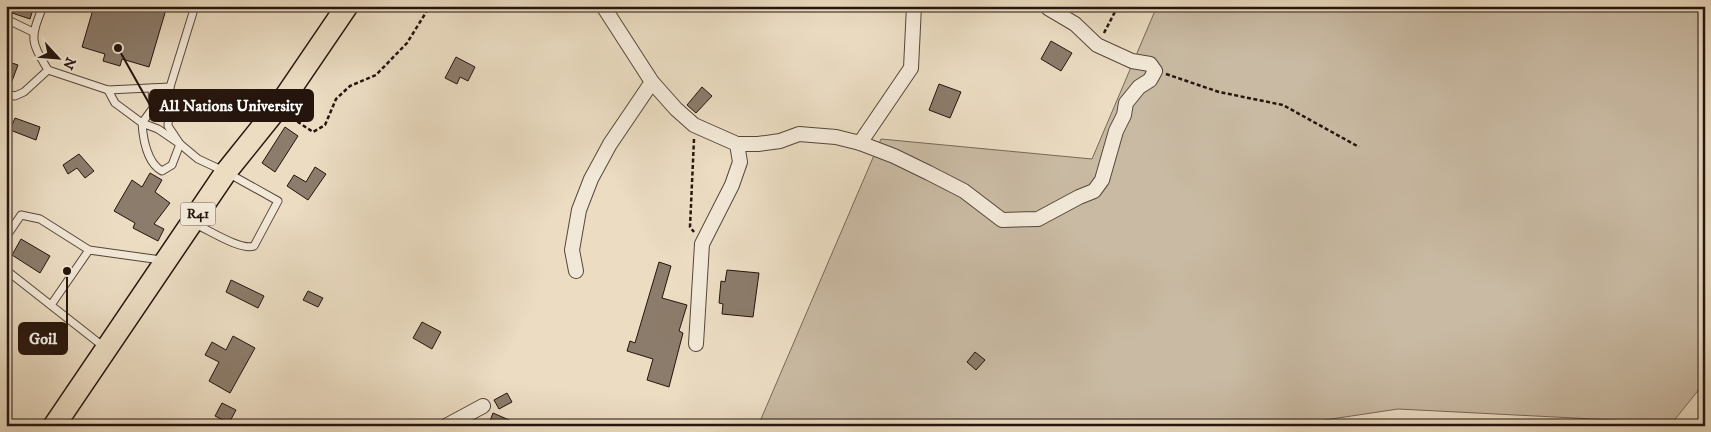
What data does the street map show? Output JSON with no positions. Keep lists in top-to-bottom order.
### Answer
{
  "streets": {
    "main road": ["R41"]
  },
  "places": ["All Nations University", "Goil"],
  "north": "bottom right"
}
